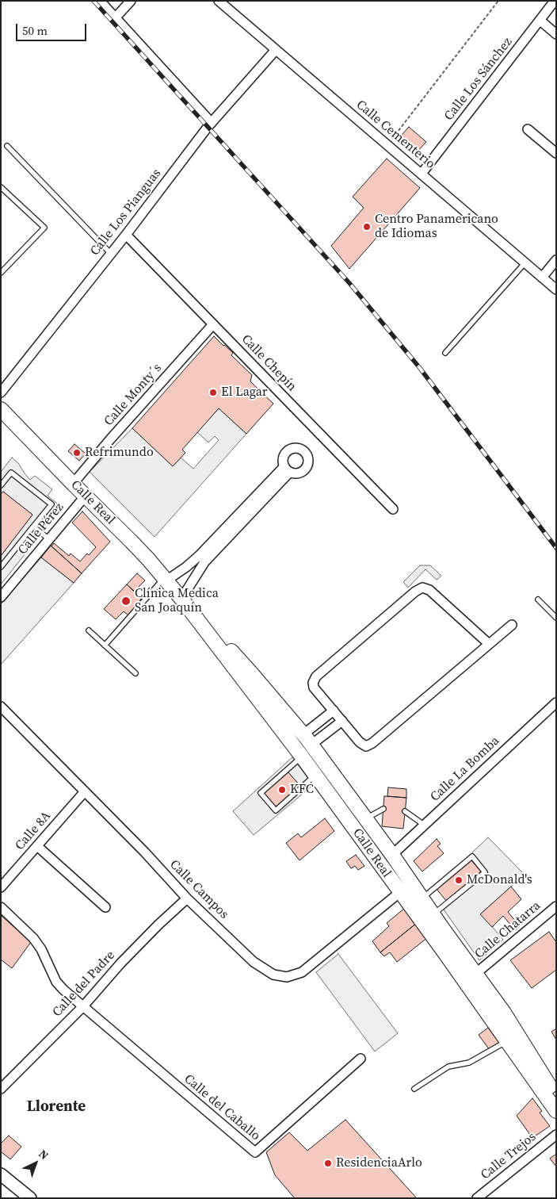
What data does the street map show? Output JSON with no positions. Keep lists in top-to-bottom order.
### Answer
{
  "streets": {
    "main road": ["Calle Real"],
    "street": [
      "Calle Los Sánchez",
      "Calle Cementerio",
      "Calle Los Pianguas",
      "Calle Chepín",
      "Calle Monty´s",
      "Calle Pérez",
      "Calle La Bomba",
      "Calle 8A",
      "Calle Campos",
      "Calle Chatarra",
      "Calle del Padre",
      "Calle del Caballo",
      "Calle Trejos"
    ]
  },
  "crossings": [
    ["Calle Los Sánchez", "Calle Cementerio"],
    ["Calle Cementerio", "Calle Los Pianguas"],
    ["Calle Los Pianguas", "Calle Chepín"],
    ["Calle Chepín", "Calle Monty´s"],
    ["Calle Monty´s", "Calle Real"],
    ["Calle Real", "Calle Pérez"],
    ["Calle Real", "Calle La Bomba"],
    ["Calle Real", "Calle Campos"],
    ["Calle Real", "Calle Chatarra"],
    ["Calle 8A", "Calle Campos"],
    ["Calle Campos", "Calle del Padre"],
    ["Calle del Padre", "Calle del Caballo"]
  ],
  "districts": ["Llorente"],
  "places": [
    "Centro Panamericano de Idiomas",
    "El Lagar",
    "Refrimundo",
    "Clínica Medica San Joaquín",
    "KFC",
    "McDonald's",
    "ResidenciaArlo"
  ],
  "scale_bar": "50 m",
  "north": "top right"
}
